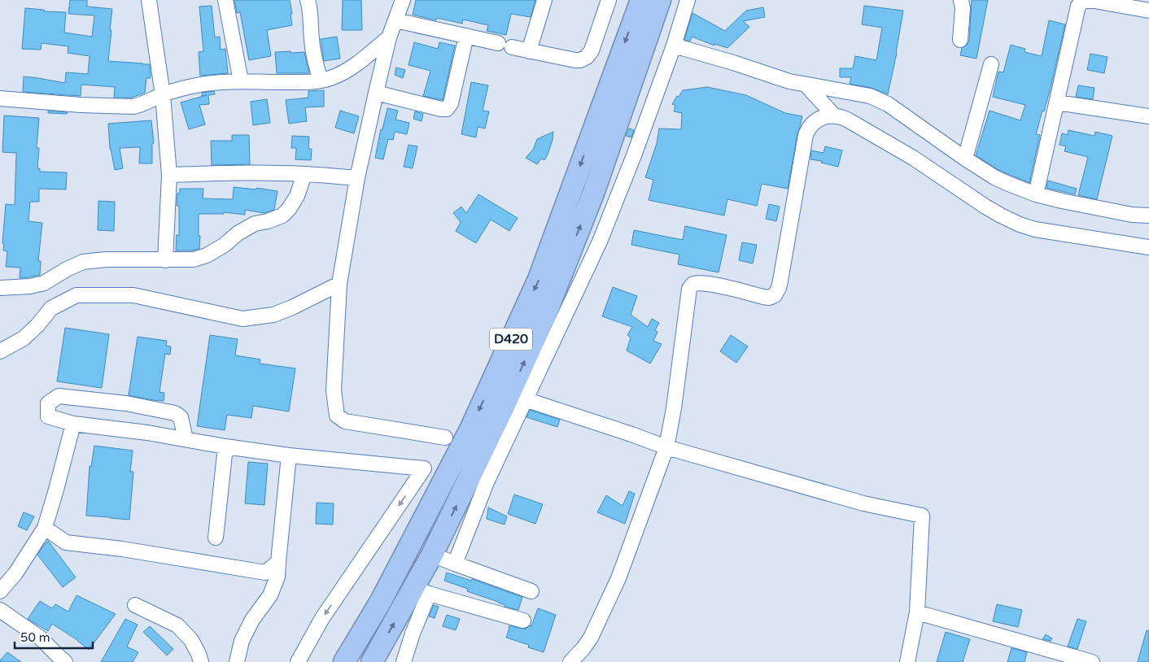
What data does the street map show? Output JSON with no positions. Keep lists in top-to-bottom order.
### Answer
{
  "streets": {
    "highway": ["D420"]
  },
  "scale_bar": "50 m"
}
